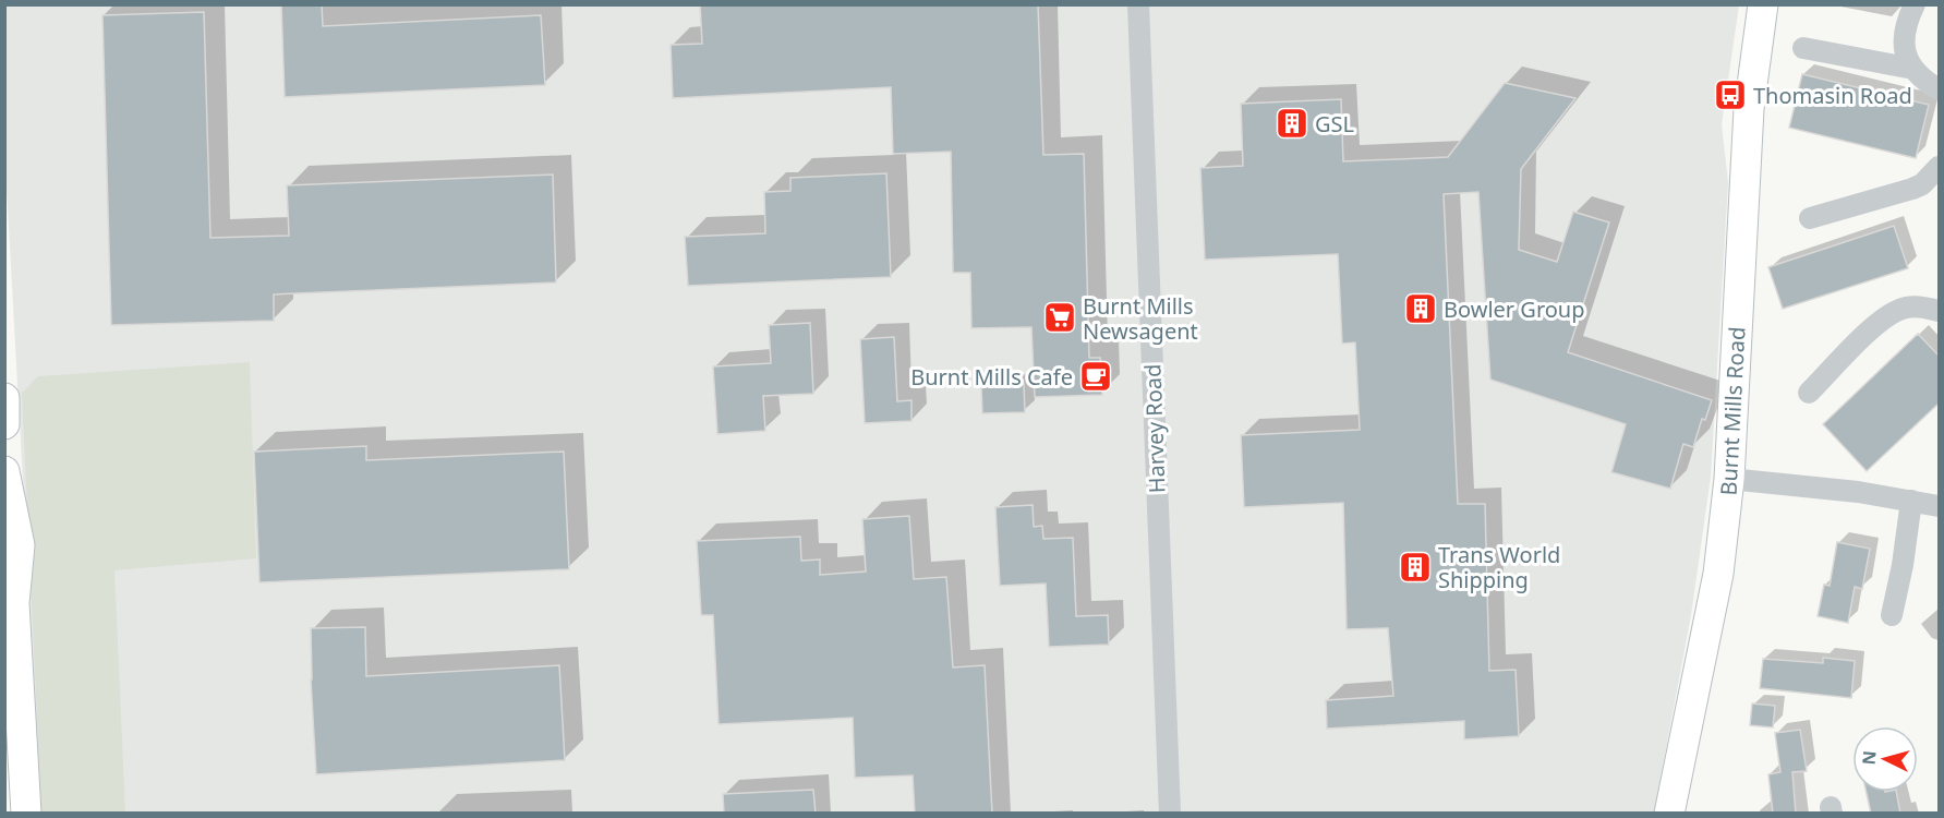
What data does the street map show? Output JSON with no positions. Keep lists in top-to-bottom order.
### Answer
{
  "streets": {
    "street": ["Burnt Mills Road", "Harvey Road"]
  },
  "places": {
    "bus stop": ["Thomasin Road"],
    "building": ["GSL", "Bowler Group", "Trans World Shipping"],
    "supermarket": ["Burnt Mills Newsagent"],
    "cafe": ["Burnt Mills Cafe"]
  },
  "north": "left"
}
